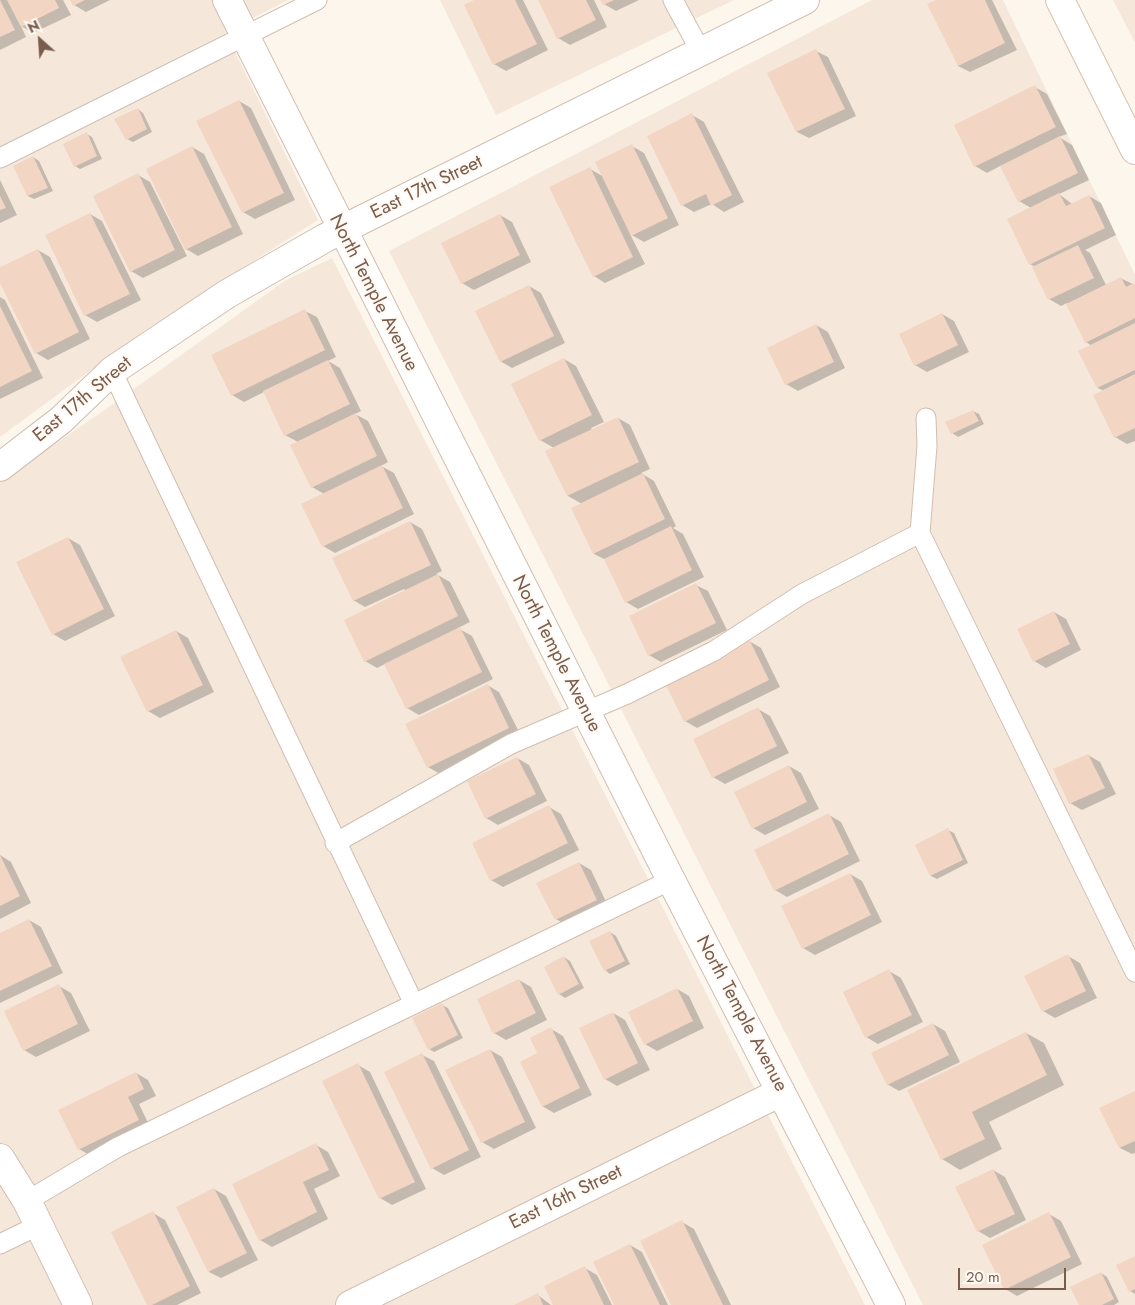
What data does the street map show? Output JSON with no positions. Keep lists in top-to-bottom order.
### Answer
{
  "streets": {
    "street": ["East 17th Street", "North Temple Avenue", "East 16th Street"]
  },
  "crossings": [
    ["East 17th Street", "North Temple Avenue"],
    ["North Temple Avenue", "East 16th Street"]
  ],
  "scale_bar": "20 m",
  "north": "top left"
}
